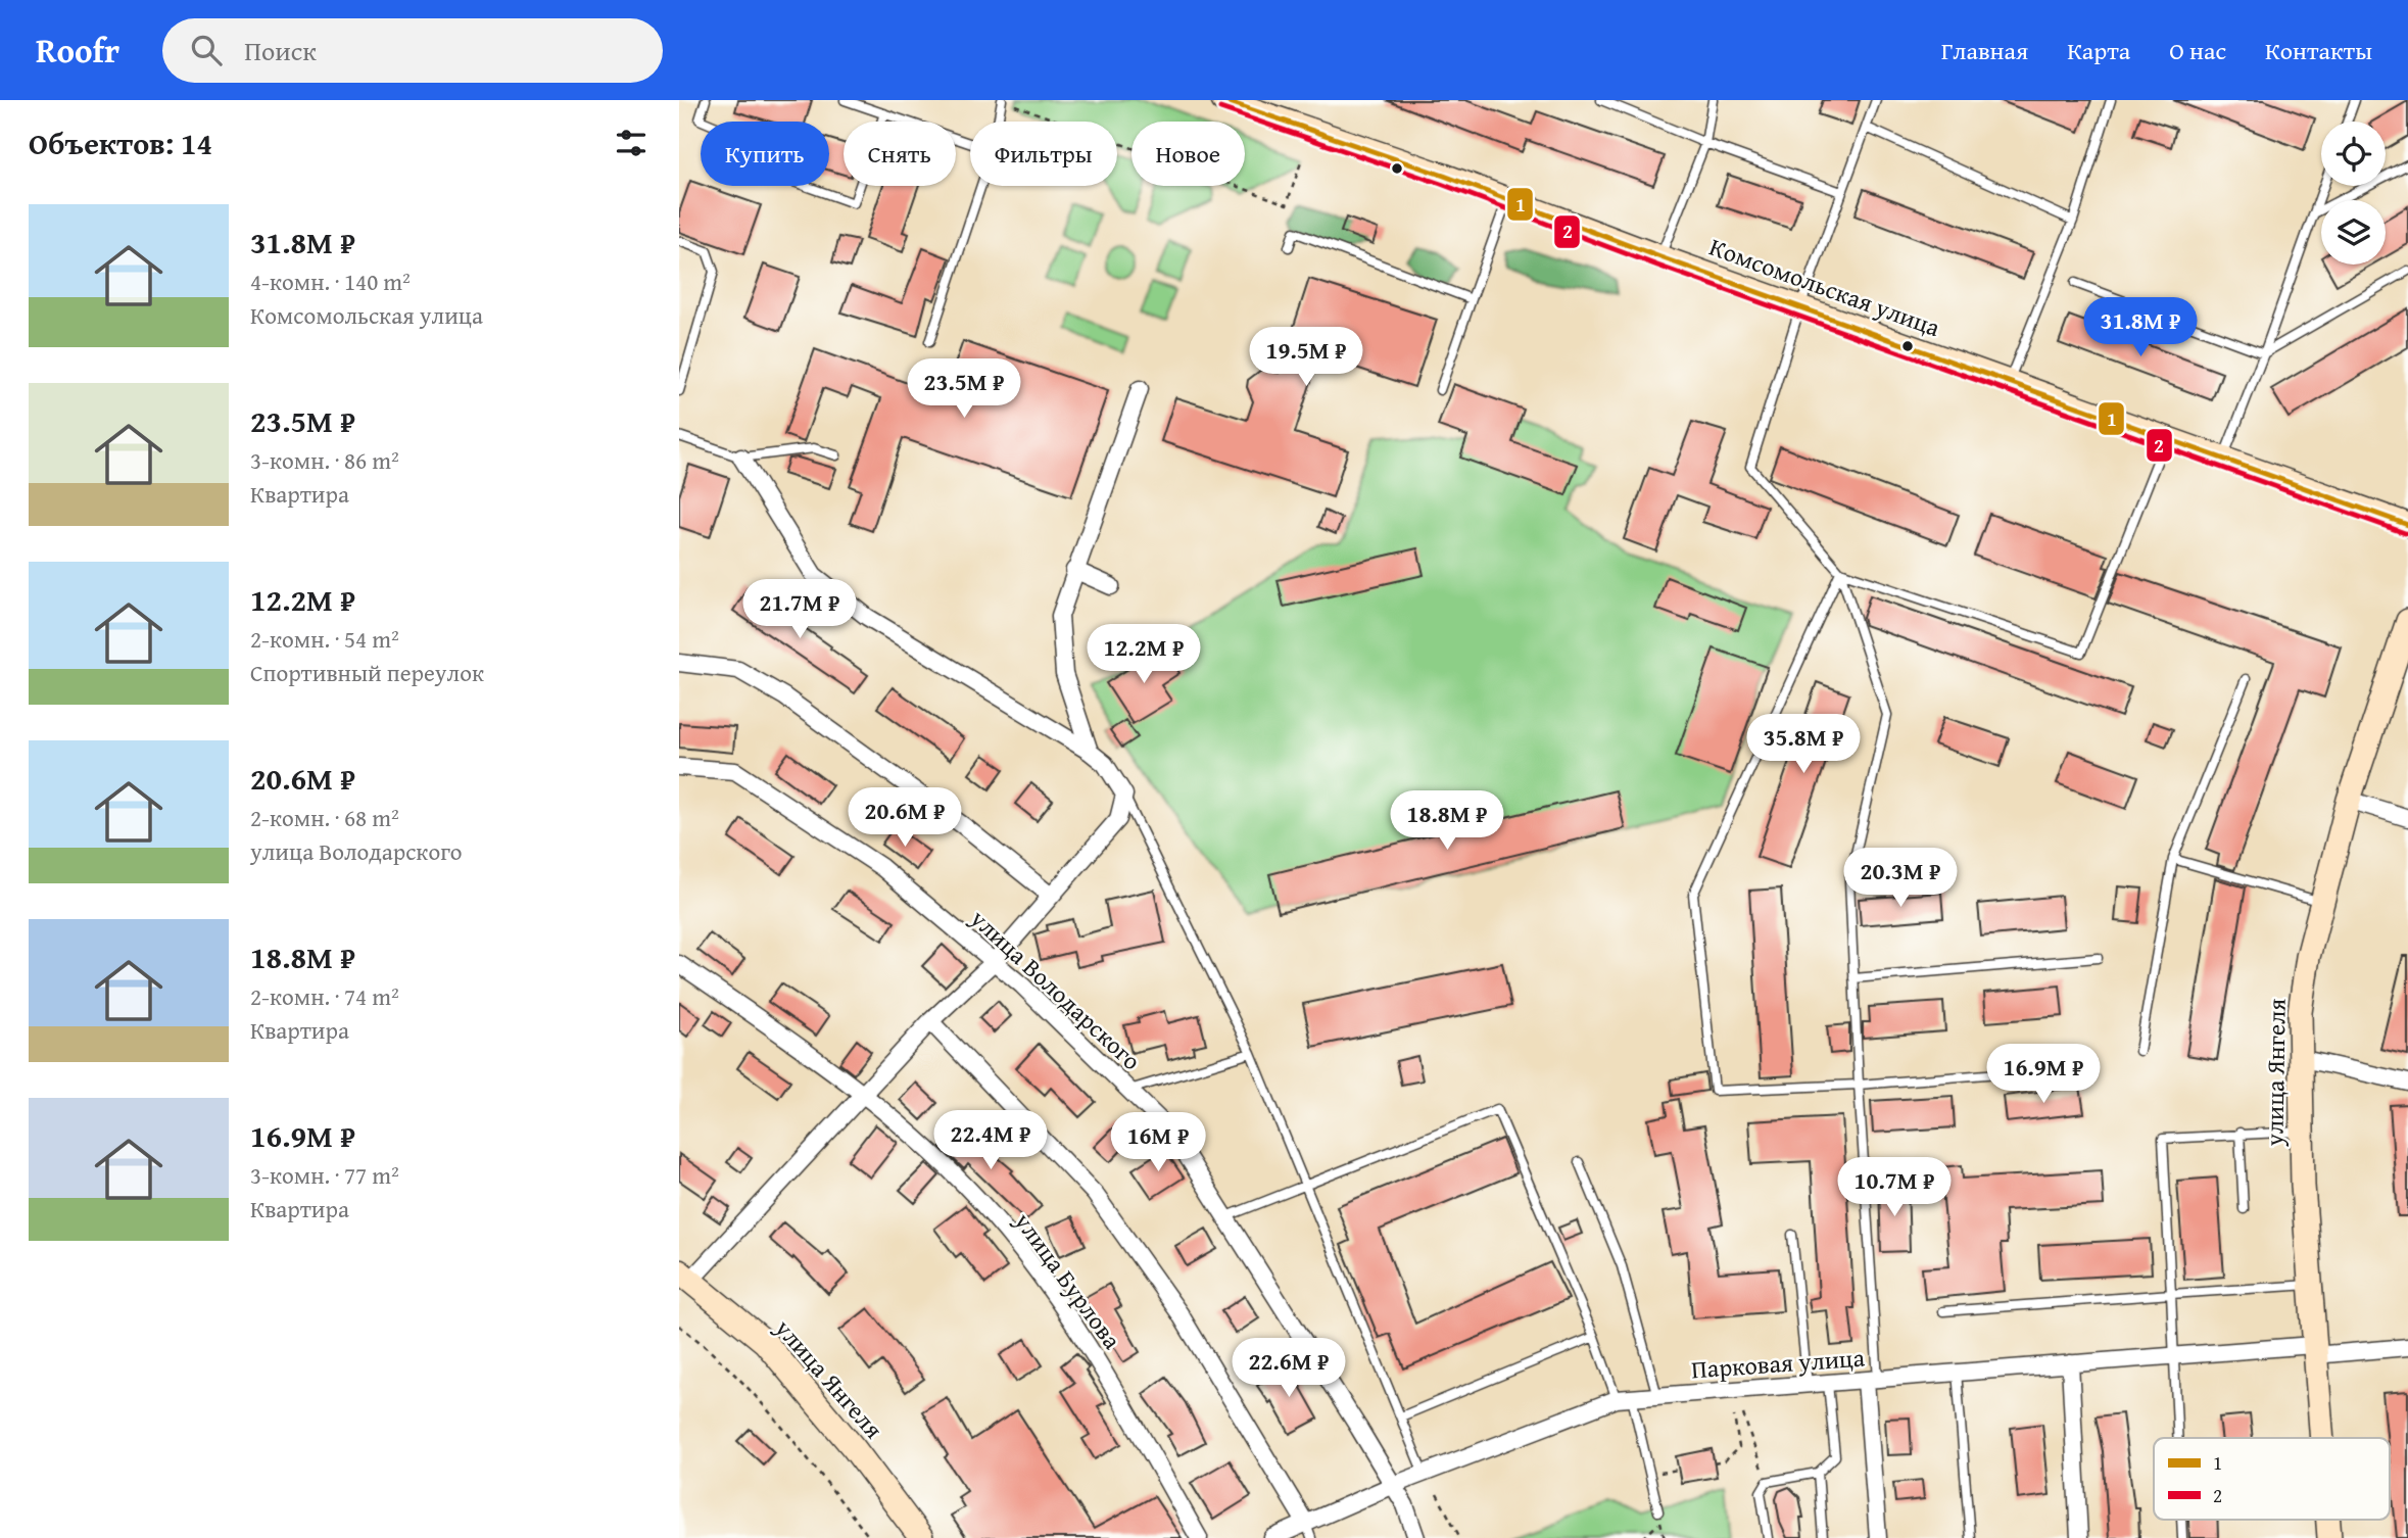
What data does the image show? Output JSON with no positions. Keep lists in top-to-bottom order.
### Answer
{
  "streets": {
    "main road": ["Комсомольская улица", "улица Янгеля"],
    "street": ["улица Володарского", "улица Бурлова", "Парковая улица"]
  },
  "crossings": [
    ["улица Володарского", "Парковая улица"],
    ["улица Янгеля", "Парковая улица"]
  ],
  "lines": ["transit line 1", "transit line 2"],
  "legend": ["1", "2"],
  "page": {
    "header": "Roofr",
    "search": "Поиск",
    "nav": [
      "Главная",
      "Карта",
      "О нас",
      "Контакты"
    ],
    "heading": "Объектов: 14",
    "chip": [
      "Купить",
      "Снять",
      "Фильтры",
      "Новое"
    ],
    "list": [
      {
        "name": "31.8M ₽",
        "note": "4-комн. · 140 m² · Комсомольская улица"
      },
      {
        "name": "23.5M ₽",
        "note": "3-комн. · 86 m² · Квартира"
      },
      {
        "name": "12.2M ₽",
        "note": "2-комн. · 54 m² · Спортивный переулок"
      },
      {
        "name": "20.6M ₽",
        "note": "2-комн. · 68 m² · улица Володарского"
      },
      {
        "name": "18.8M ₽",
        "note": "2-комн. · 74 m² · Квартира"
      },
      {
        "name": "16.9M ₽",
        "note": "3-комн. · 77 m² · Квартира"
      }
    ],
    "price": [
      "31.8M ₽",
      "19.5M ₽",
      "23.5M ₽",
      "21.7M ₽",
      "12.2M ₽",
      "35.8M ₽",
      "20.6M ₽",
      "18.8M ₽",
      "20.3M ₽",
      "16.9M ₽",
      "22.4M ₽",
      "16M ₽",
      "10.7M ₽",
      "22.6M ₽"
    ]
  }
}
